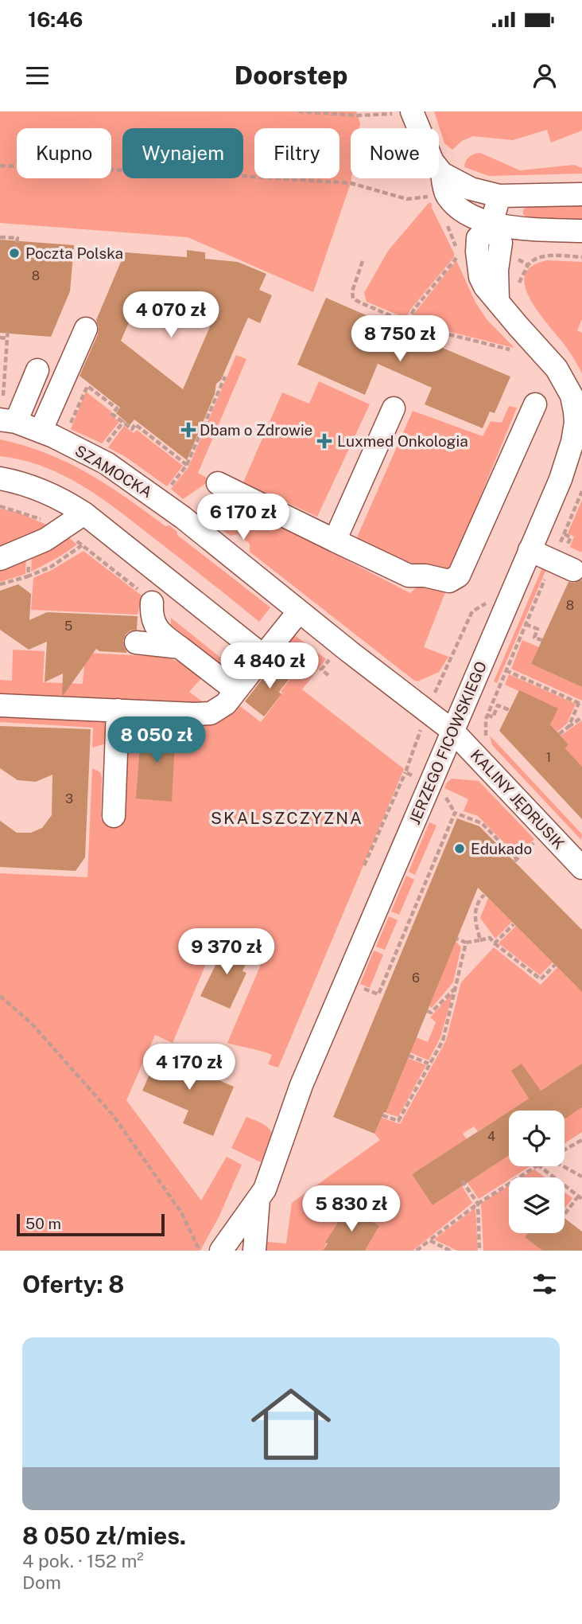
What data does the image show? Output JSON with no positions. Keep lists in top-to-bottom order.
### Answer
{
  "streets": {
    "street": ["SZAMOCKA", "JERZEGO FICOWSKIEGO", "KALINY JĘDRUSIK"]
  },
  "crossings": [
    ["SZAMOCKA", "JERZEGO FICOWSKIEGO"],
    ["SZAMOCKA", "KALINY JĘDRUSIK"],
    ["JERZEGO FICOWSKIEGO", "KALINY JĘDRUSIK"]
  ],
  "districts": ["SKALSZCZYZNA"],
  "places": {
    "other": ["Poczta Polska", "Edukado"],
    "health": ["Dbam o Zdrowie", "Luxmed Onkologia"]
  },
  "house_numbers": [
    "8",
    "8",
    "5",
    "1",
    "3",
    "6",
    "4"
  ],
  "scale_bar": "50 m",
  "page": {
    "status": "16:46",
    "header": "Doorstep",
    "chip": [
      "Kupno",
      "Wynajem",
      "Filtry",
      "Nowe"
    ],
    "price": [
      "4 070 zł",
      "8 750 zł",
      "6 170 zł",
      "4 840 zł",
      "8 050 zł",
      "9 370 zł",
      "4 170 zł",
      "5 830 zł"
    ],
    "scale": "50 m",
    "heading": "Oferty: 8",
    "list": [
      {
        "name": "8 050 zł/mies.",
        "note": "4 pok. · 152 m² · Dom"
      }
    ]
  }
}
